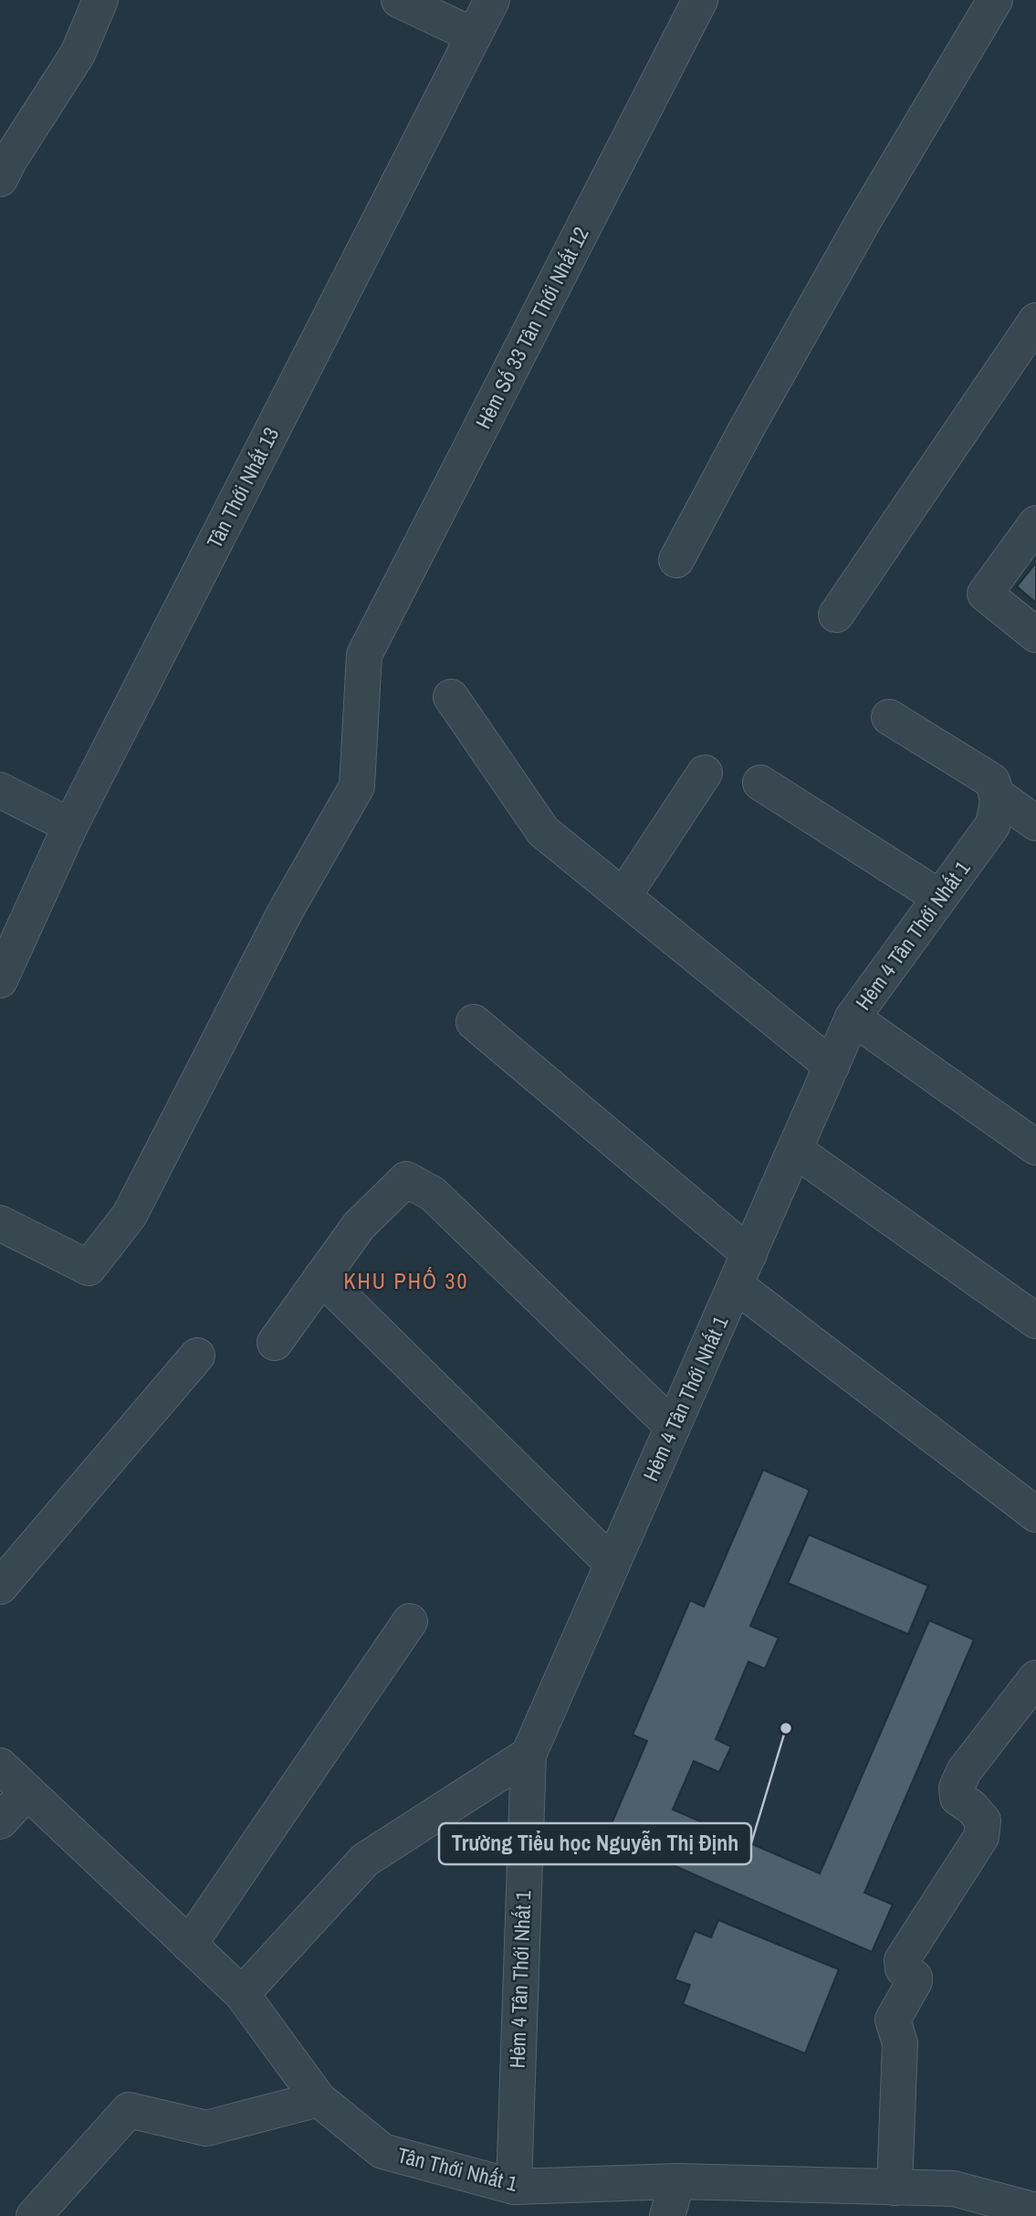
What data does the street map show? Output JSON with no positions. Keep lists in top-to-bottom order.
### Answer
{
  "streets": {
    "street": [
      "Hẻm Số 33 Tân Thới Nhất 12",
      "Tân Thới Nhất 13",
      "Hẻm 4 Tân Thới Nhất 1",
      "Tân Thới Nhất 1"
    ]
  },
  "crossings": [
    ["Hẻm 4 Tân Thới Nhất 1", "Tân Thới Nhất 1"]
  ],
  "districts": ["KHU PHỐ 30"],
  "places": ["Trường Tiểu học Nguyễn Thị Định"]
}
